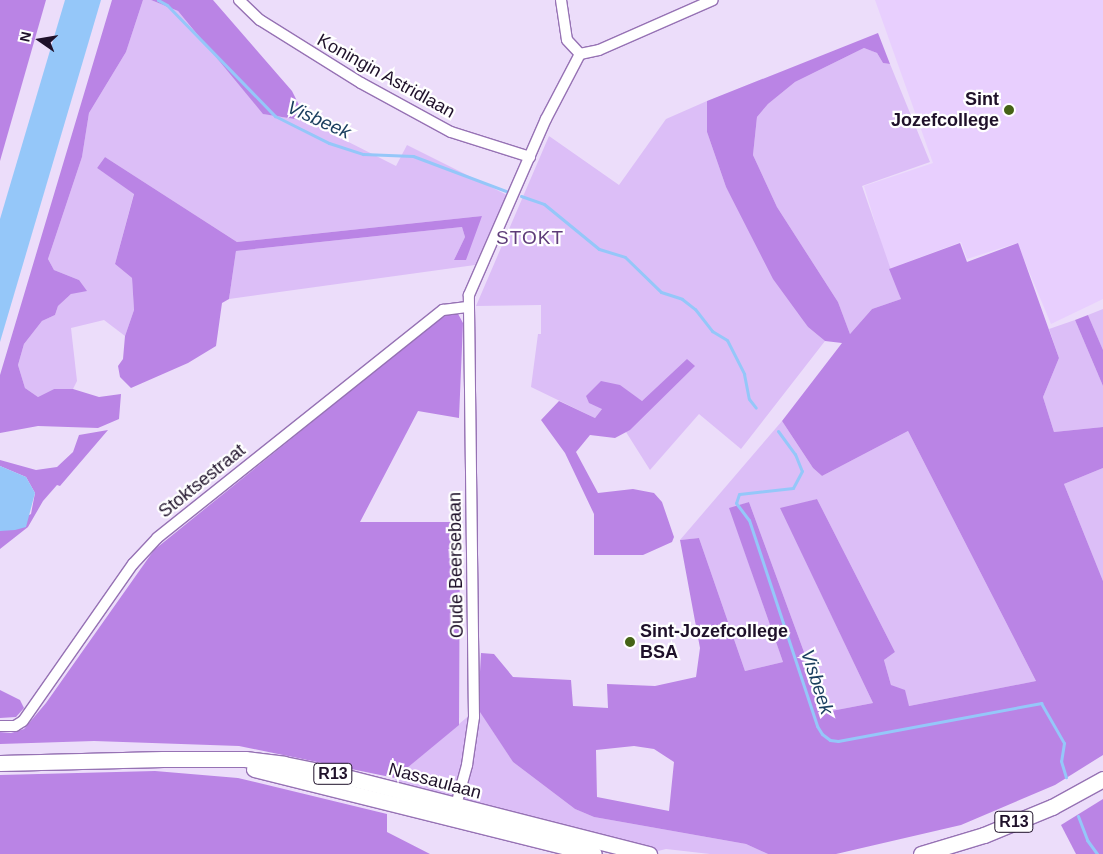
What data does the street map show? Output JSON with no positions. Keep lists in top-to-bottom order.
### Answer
{
  "streets": {
    "main road": ["R13", "Nassaulaan"],
    "street": ["Koningin Astridlaan", "Stoktsestraat", "Oude Beersebaan"]
  },
  "crossings": [
    ["Stoktsestraat", "Oude Beersebaan"],
    ["Oude Beersebaan", "Nassaulaan"]
  ],
  "districts": ["STOKT"],
  "water": ["Visbeek"],
  "places": ["Sint Jozefcollege", "Sint-Jozefcollege BSA"],
  "north": "left"
}
